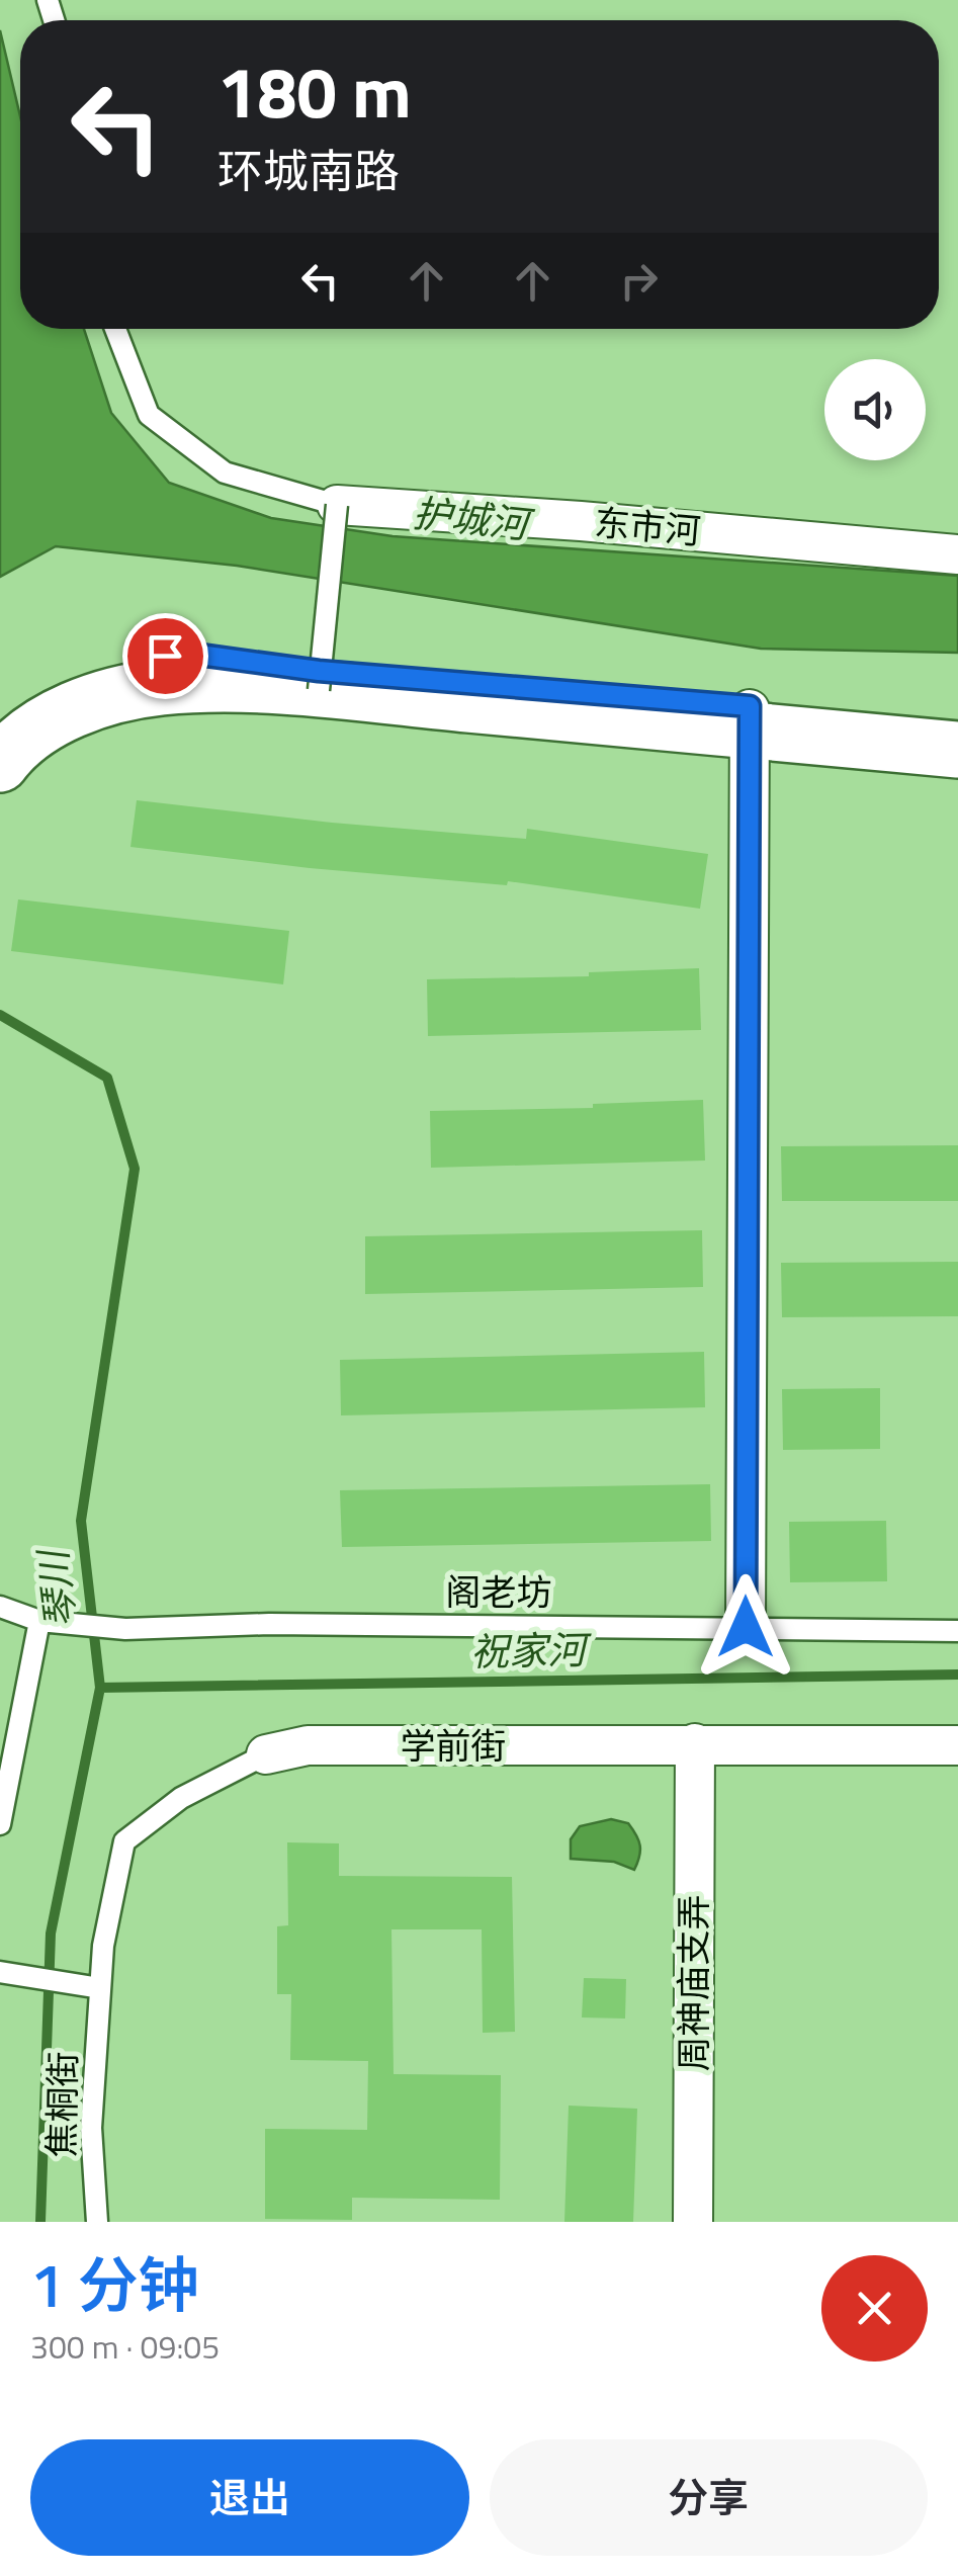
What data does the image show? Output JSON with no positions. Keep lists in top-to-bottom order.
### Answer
{
  "streets": {
    "street": ["东市河", "学前街", "周神庙支弄"],
    "lane": ["阁老坊", "焦桐街"]
  },
  "crossings": [
    ["学前街", "周神庙支弄"],
    ["学前街", "焦桐街"]
  ],
  "water": ["护城河", "琴川", "祝家河"],
  "page": {
    "turn": ["180 m", "环城南路"],
    "heading": ["1 分钟", "300 m · 09:05"],
    "buttons": ["退出", "分享"]
  }
}
